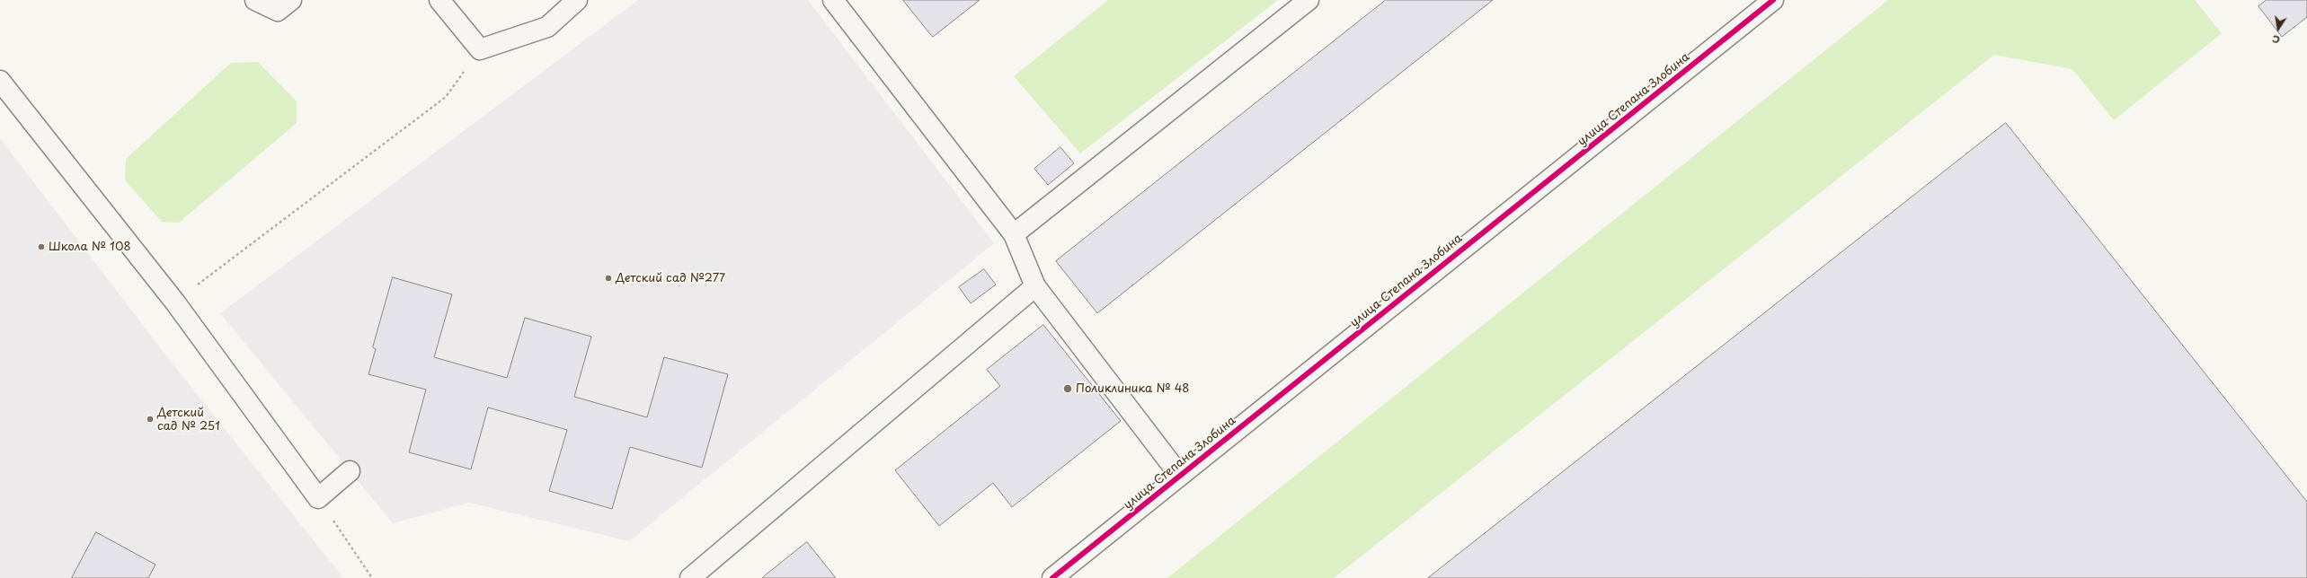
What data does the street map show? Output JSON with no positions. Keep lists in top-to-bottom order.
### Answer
{
  "streets": {
    "street": ["улица Степана Злобина"]
  },
  "places": [
    "Школа № 108",
    "Детский сад №277",
    "Поликлиника № 48",
    "Детский сад № 251"
  ],
  "north": "bottom"
}
